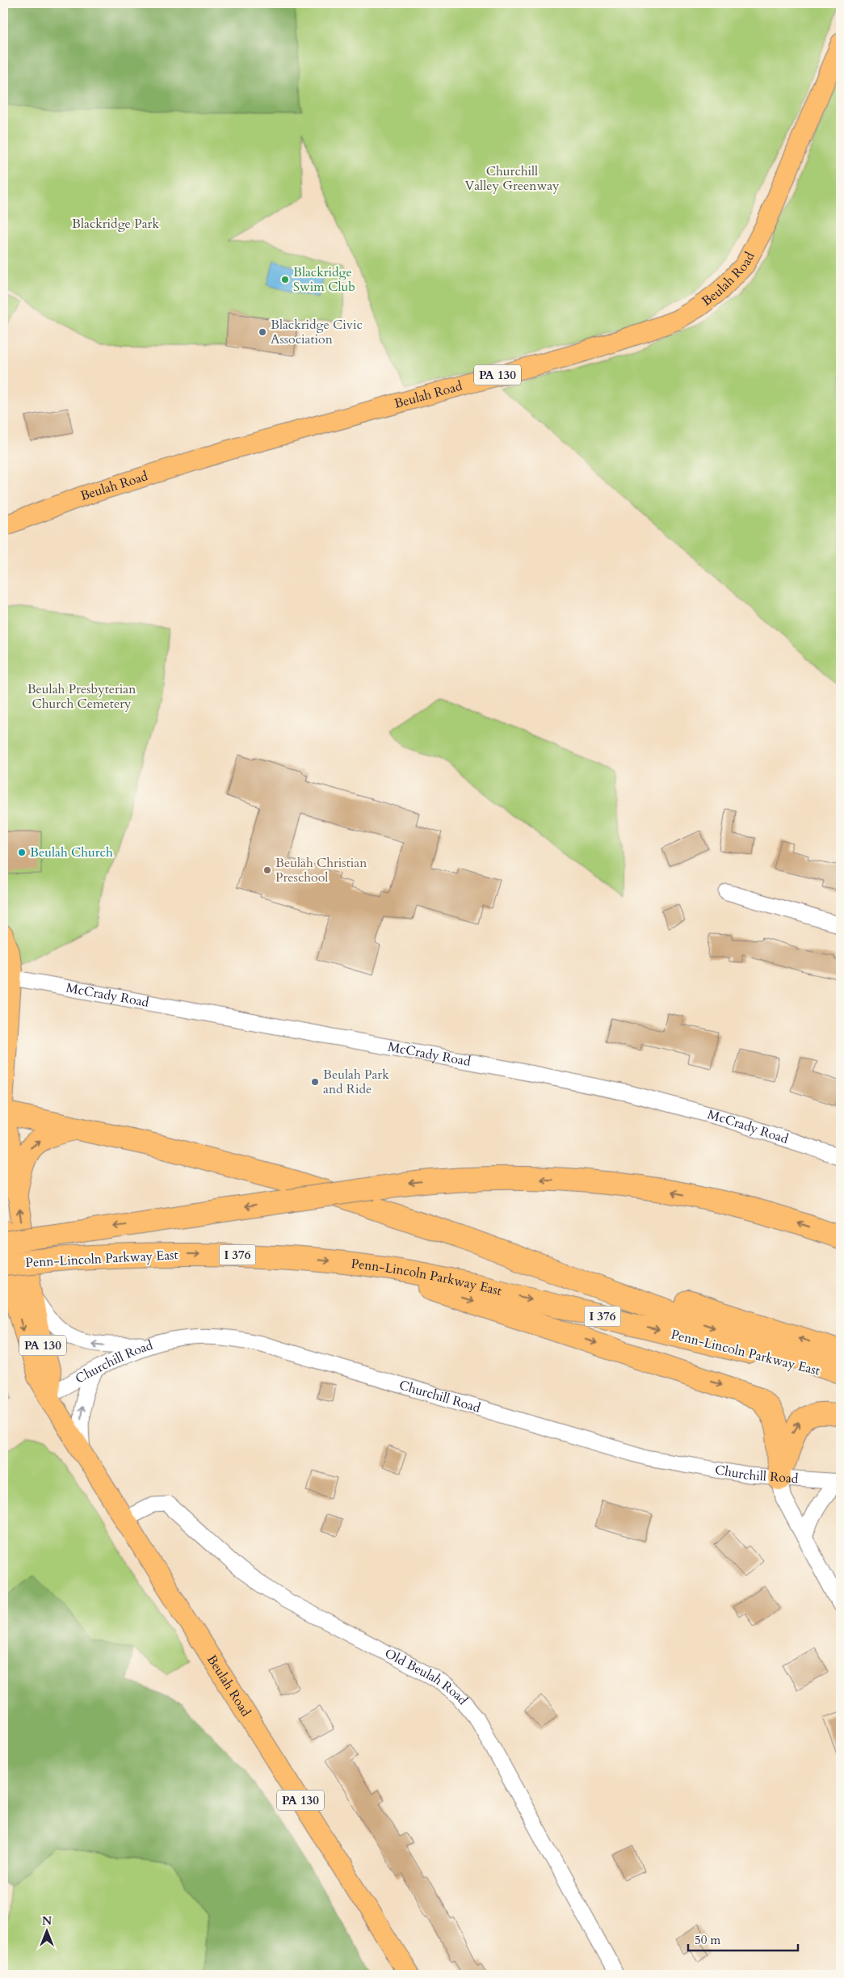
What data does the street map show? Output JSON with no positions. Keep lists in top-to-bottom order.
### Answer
{
  "streets": {
    "highway": ["I 376", "Penn-Lincoln Parkway East"],
    "main road": ["Beulah Road", "PA 130"],
    "street": ["McCrady Road", "Churchill Road", "Old Beulah Road"]
  },
  "crossings": [
    ["Beulah Road", "PA 130"],
    ["Beulah Road", "Churchill Road"],
    ["Beulah Road", "Old Beulah Road"],
    ["PA 130", "Churchill Road"]
  ],
  "parks": ["Churchill Valley Greenway", "Blackridge Park", "Beulah Presbyterian Church Cemetery"],
  "places": [
    "Blackridge Swim Club",
    "Blackridge Civic Association",
    "Beulah Church",
    "Beulah Christian Preschool",
    "Beulah Park and Ride"
  ],
  "scale_bar": "50 m",
  "north": "top"
}
